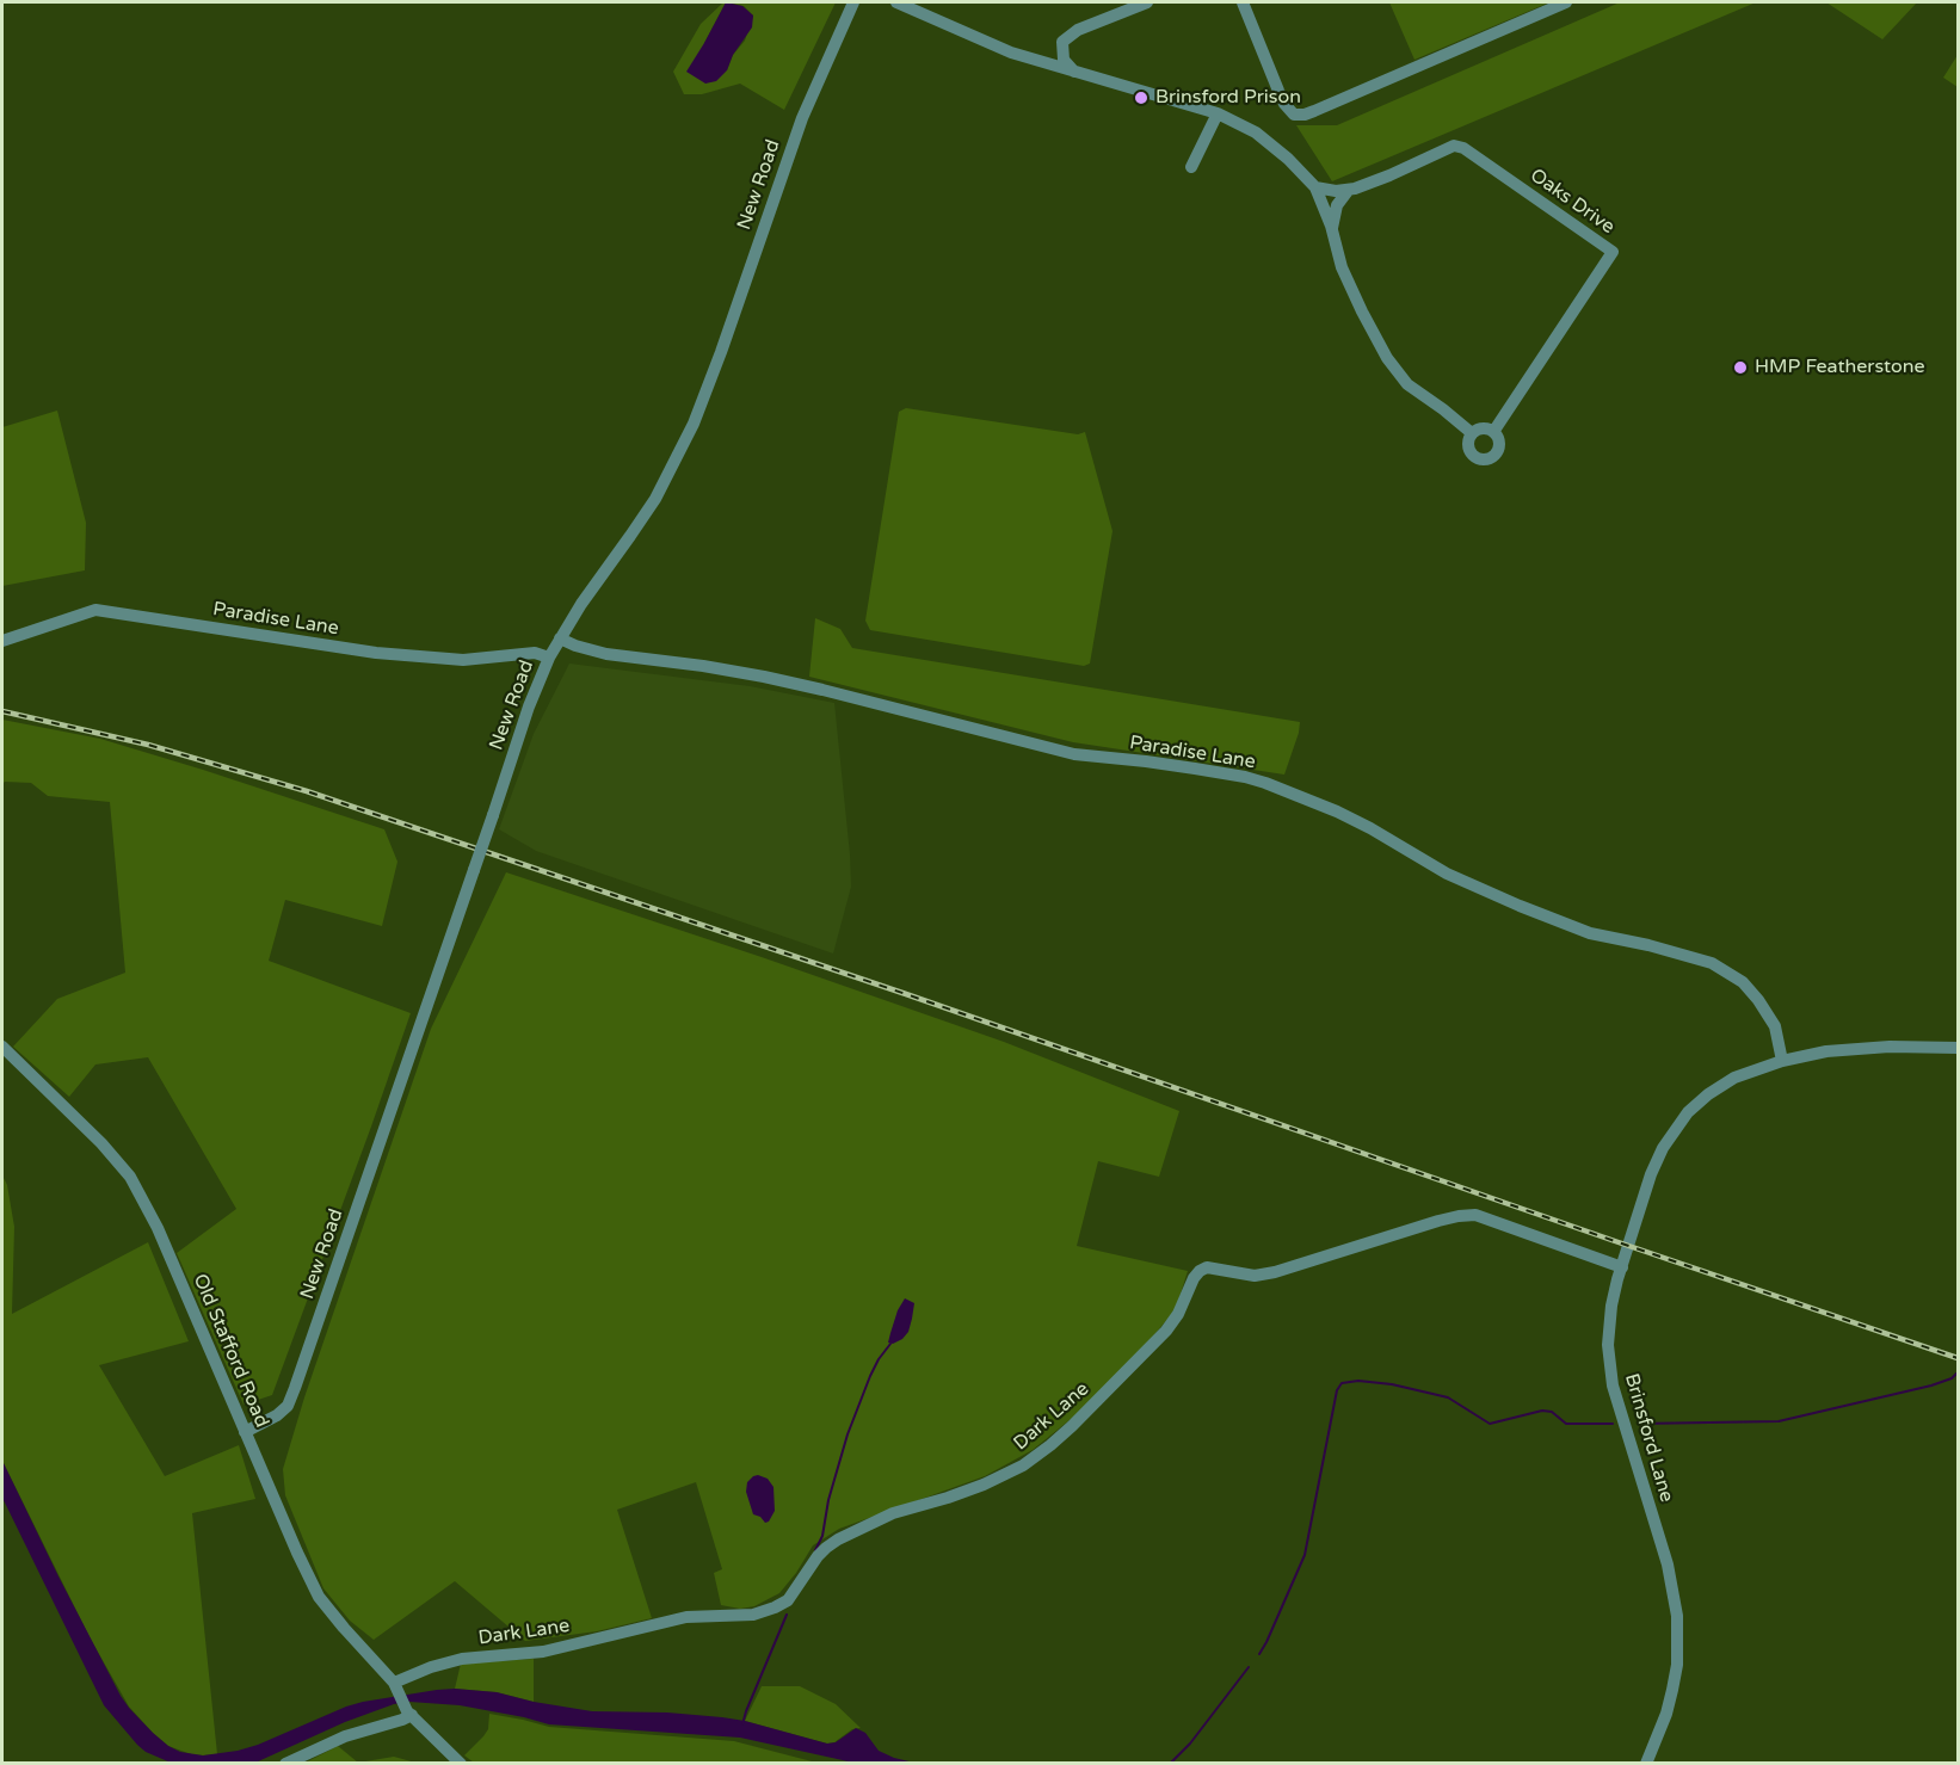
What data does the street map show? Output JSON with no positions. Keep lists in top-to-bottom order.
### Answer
{
  "streets": {
    "street": [
      "New Road",
      "Oaks Drive",
      "Paradise Lane",
      "Old Stafford Road",
      "Dark Lane",
      "Brinsford Lane"
    ]
  },
  "crossings": [
    ["New Road", "Paradise Lane"],
    ["New Road", "Old Stafford Road"],
    ["Paradise Lane", "Brinsford Lane"],
    ["Old Stafford Road", "Dark Lane"],
    ["Dark Lane", "Brinsford Lane"]
  ],
  "places": ["Brinsford Prison", "HMP Featherstone"]
}
